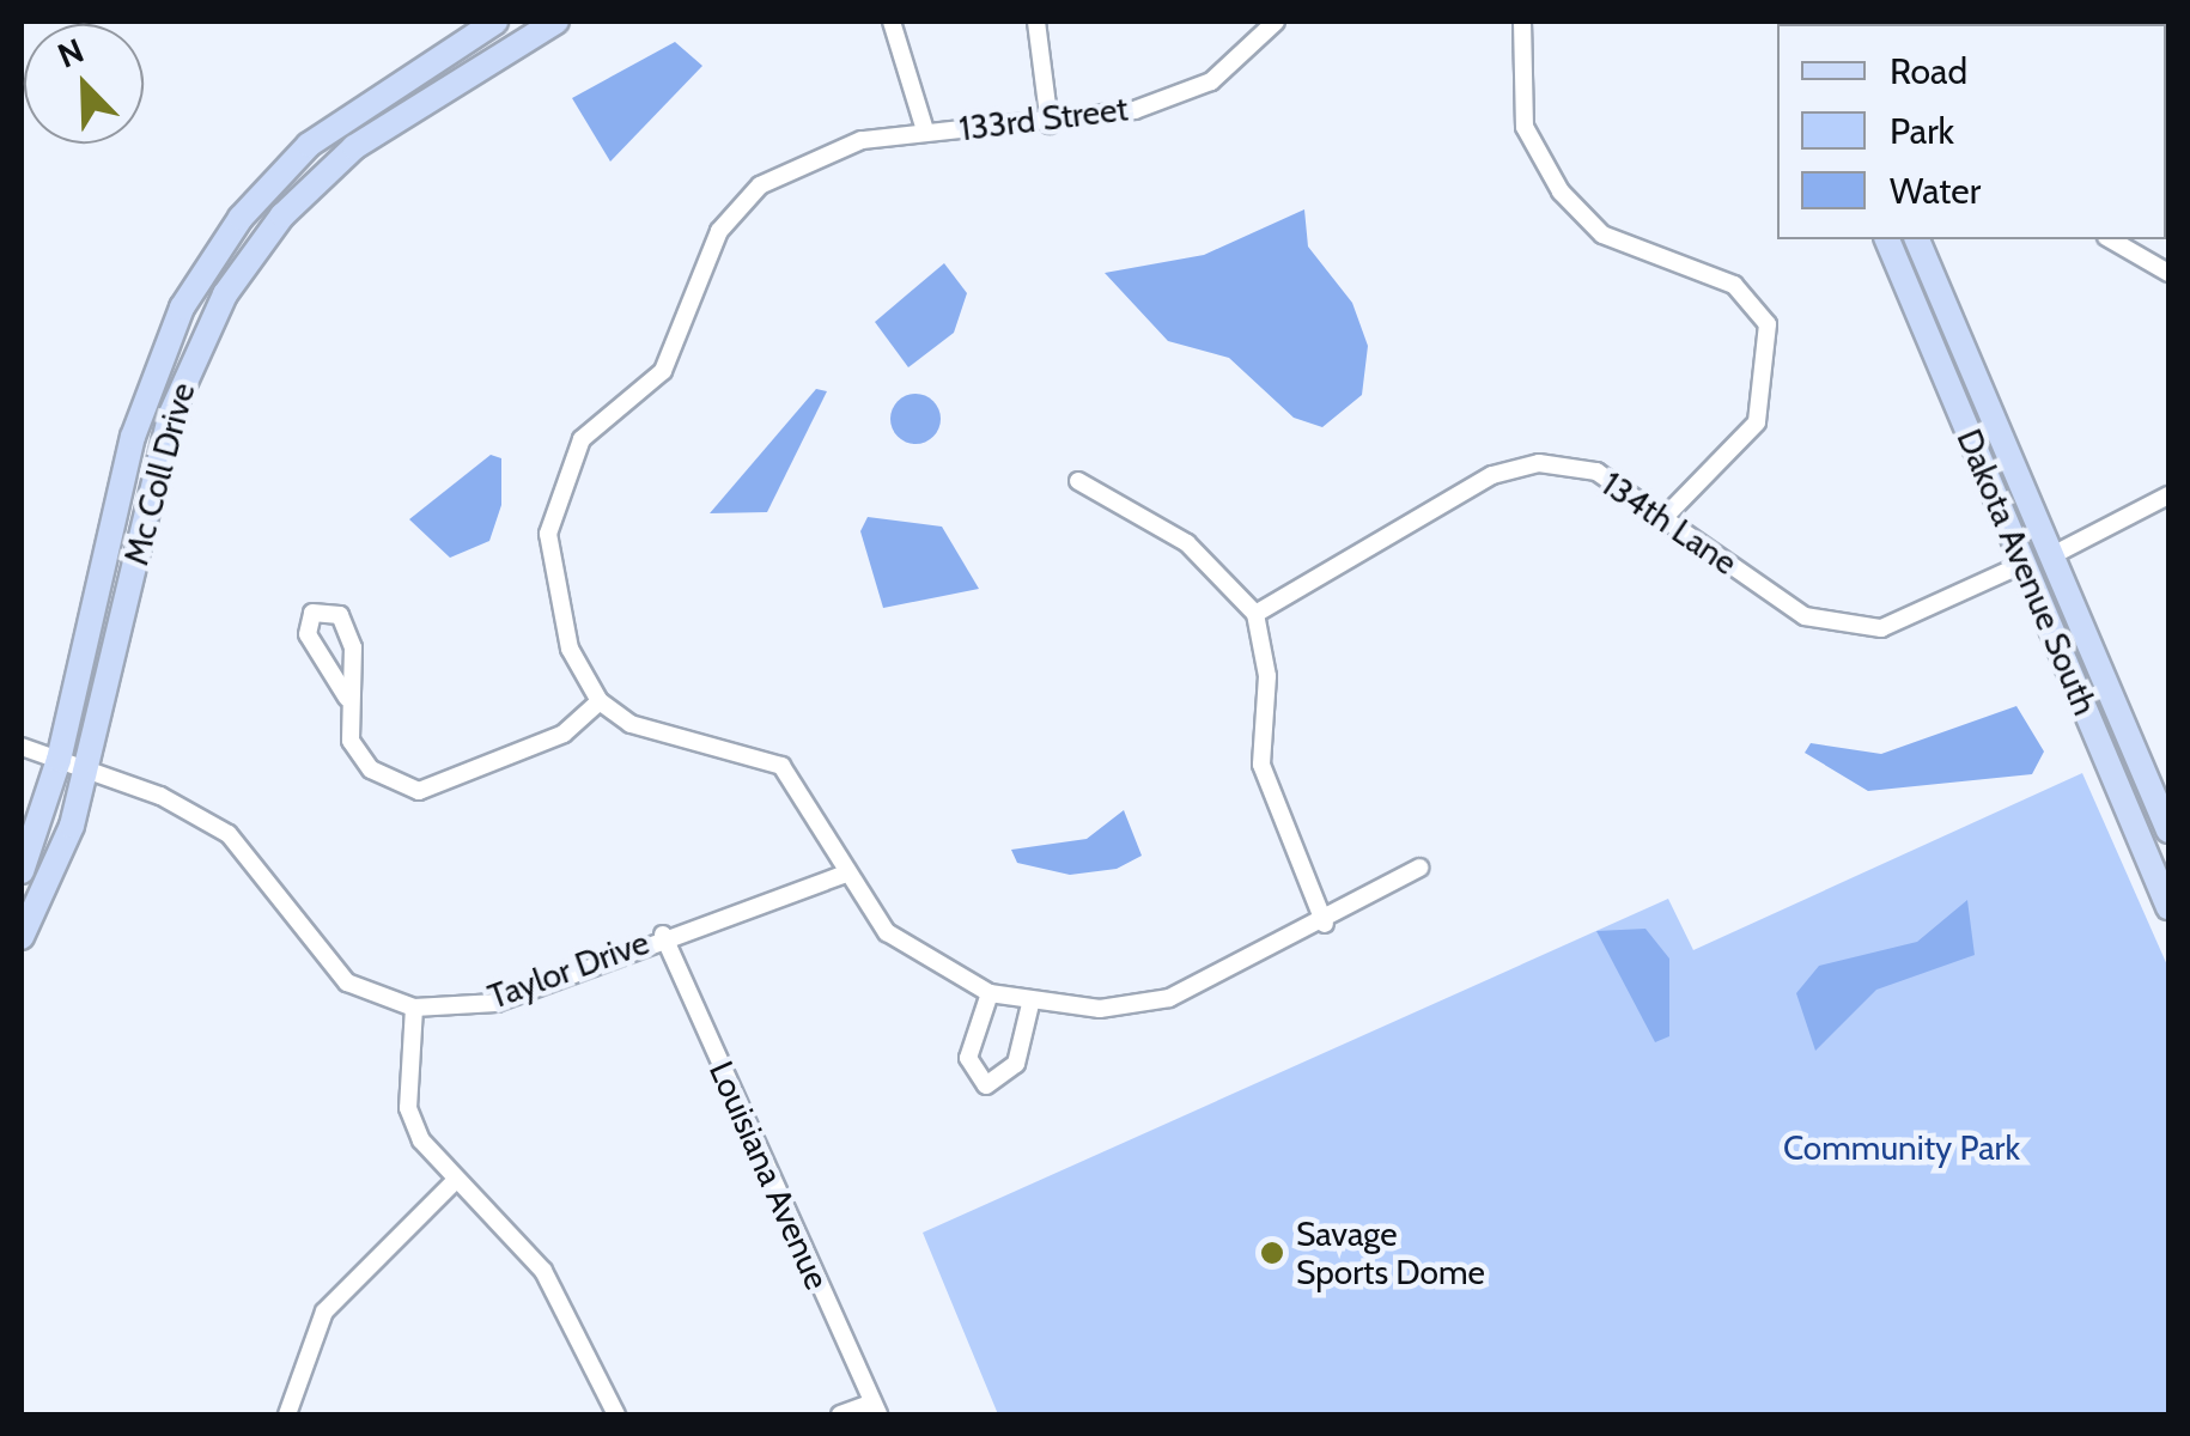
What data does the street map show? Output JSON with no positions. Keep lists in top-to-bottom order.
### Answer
{
  "streets": {
    "main road": ["Mc Coll Drive", "Dakota Avenue South"],
    "street": [
      "133rd Street",
      "134th Lane",
      "Taylor Drive",
      "Louisiana Avenue"
    ]
  },
  "crossings": [
    ["Mc Coll Drive", "Taylor Drive"],
    ["134th Lane", "Dakota Avenue South"],
    ["Taylor Drive", "Louisiana Avenue"]
  ],
  "parks": ["Community Park"],
  "places": ["Savage Sports Dome"],
  "legend": ["Road", "Park", "Water"],
  "north": "top left"
}
